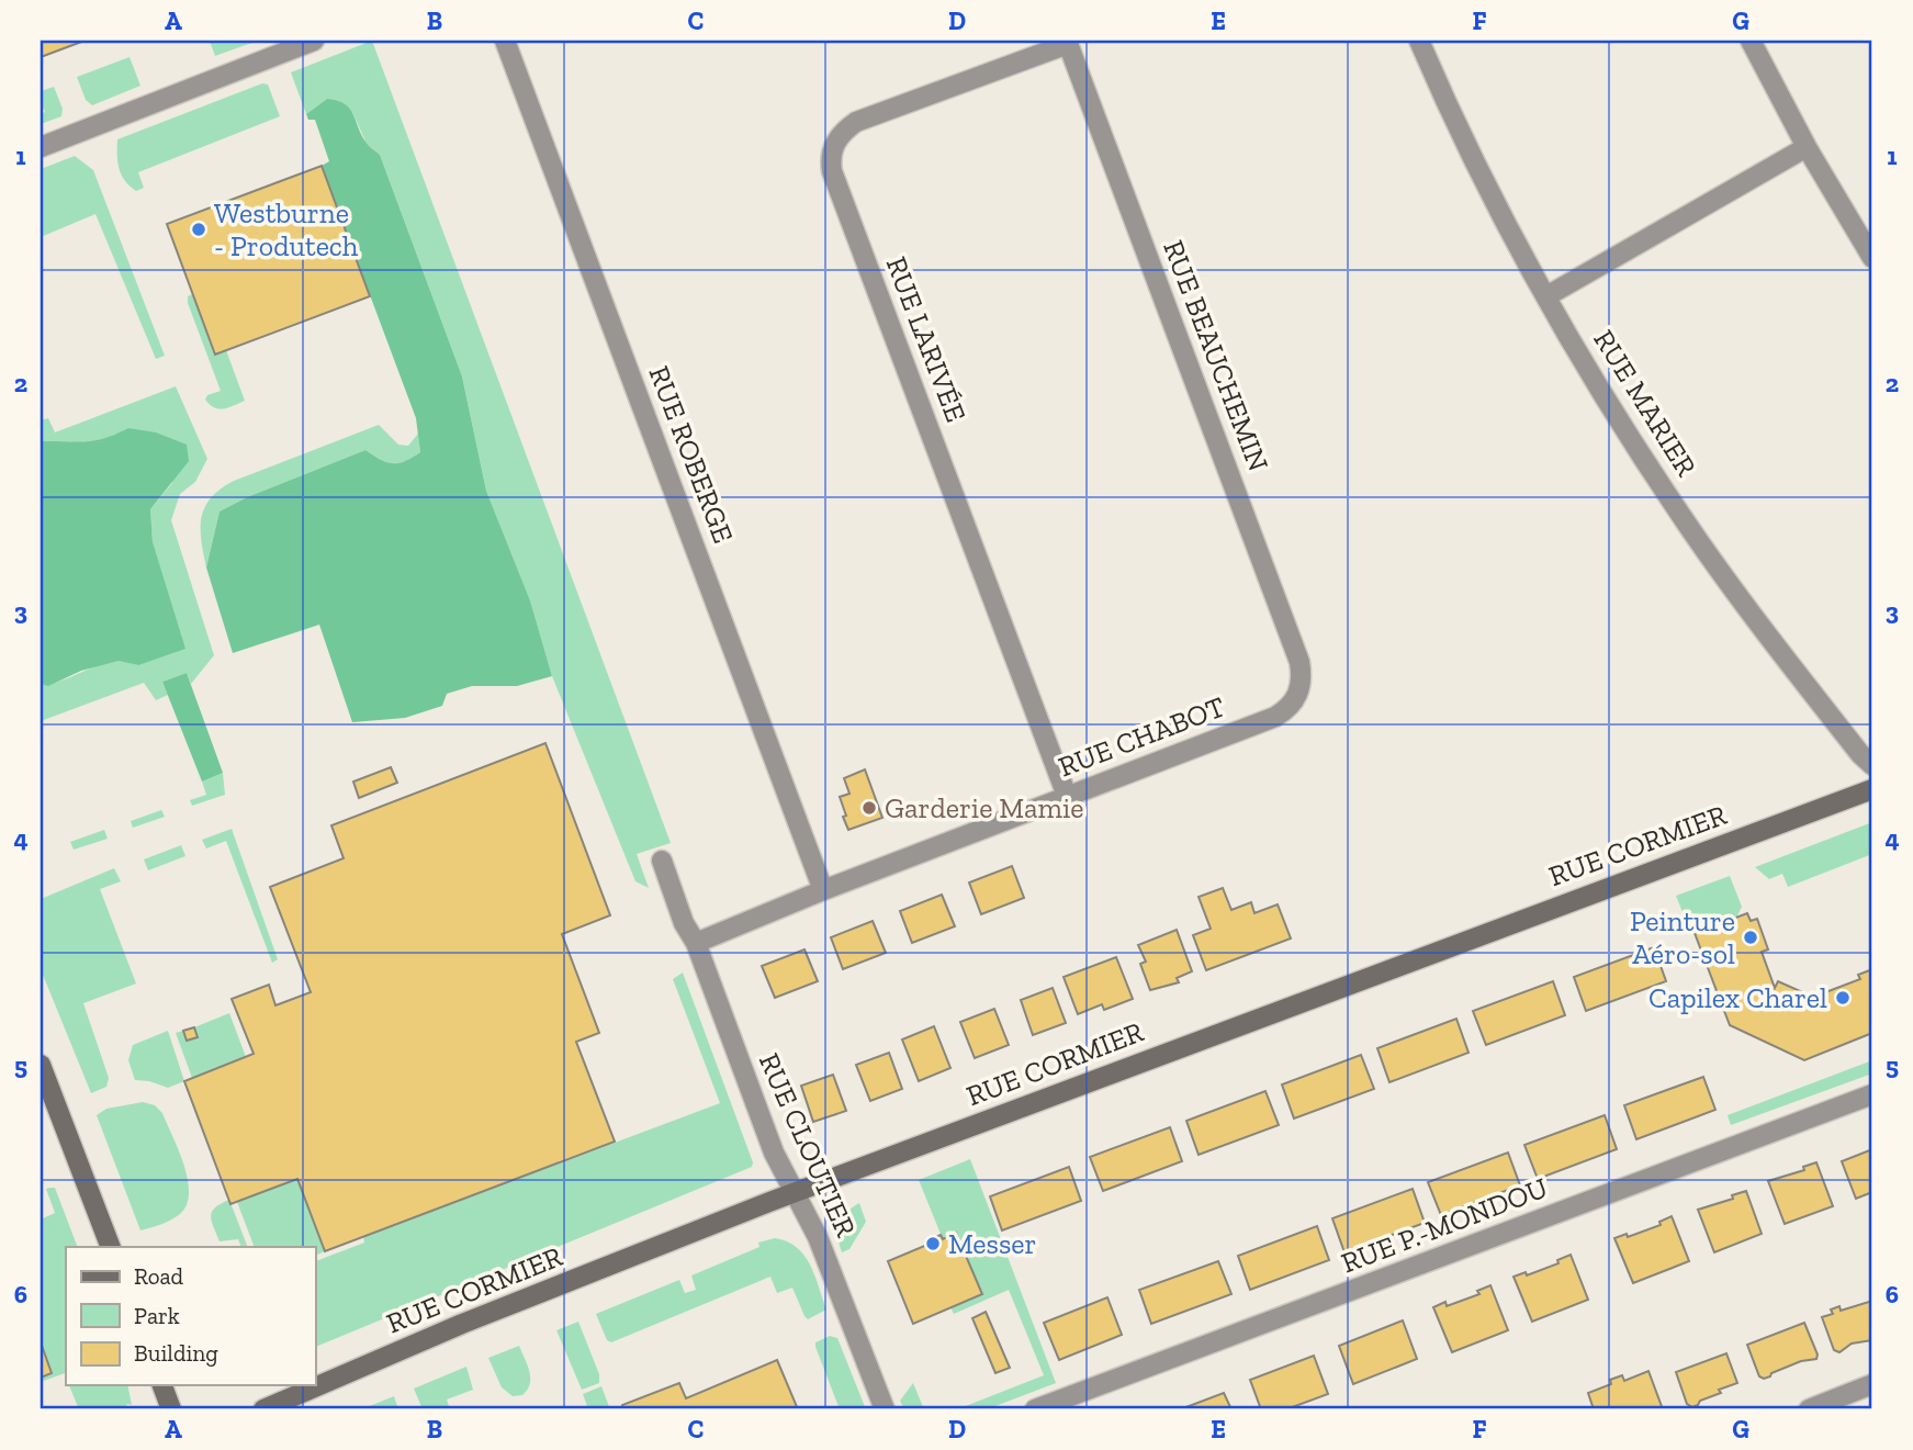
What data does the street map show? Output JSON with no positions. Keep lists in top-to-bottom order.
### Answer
{
  "streets": {
    "street": [
      "RUE LARIVÉE",
      "RUE BEAUCHEMIN",
      "RUE MARIER",
      "RUE ROBERGE",
      "RUE CHABOT",
      "RUE CORMIER",
      "RUE CLOUTIER",
      "RUE P.-MONDOU"
    ]
  },
  "crossings": [
    ["RUE LARIVÉE", "RUE BEAUCHEMIN"],
    ["RUE LARIVÉE", "RUE CHABOT"],
    ["RUE BEAUCHEMIN", "RUE CHABOT"],
    ["RUE ROBERGE", "RUE CHABOT"],
    ["RUE CHABOT", "RUE CLOUTIER"],
    ["RUE CORMIER", "RUE CLOUTIER"]
  ],
  "places": [
    "Westburne - Produtech",
    "Garderie Mamie",
    "Peinture Aéro-sol",
    "Capilex Charel",
    "Messer"
  ],
  "legend": ["Road", "Park", "Building"],
  "grid": {
    "columns": [
      "A",
      "B",
      "C",
      "D",
      "E",
      "F",
      "G"
    ],
    "rows": [
      "1",
      "2",
      "3",
      "4",
      "5",
      "6"
    ]
  }
}
